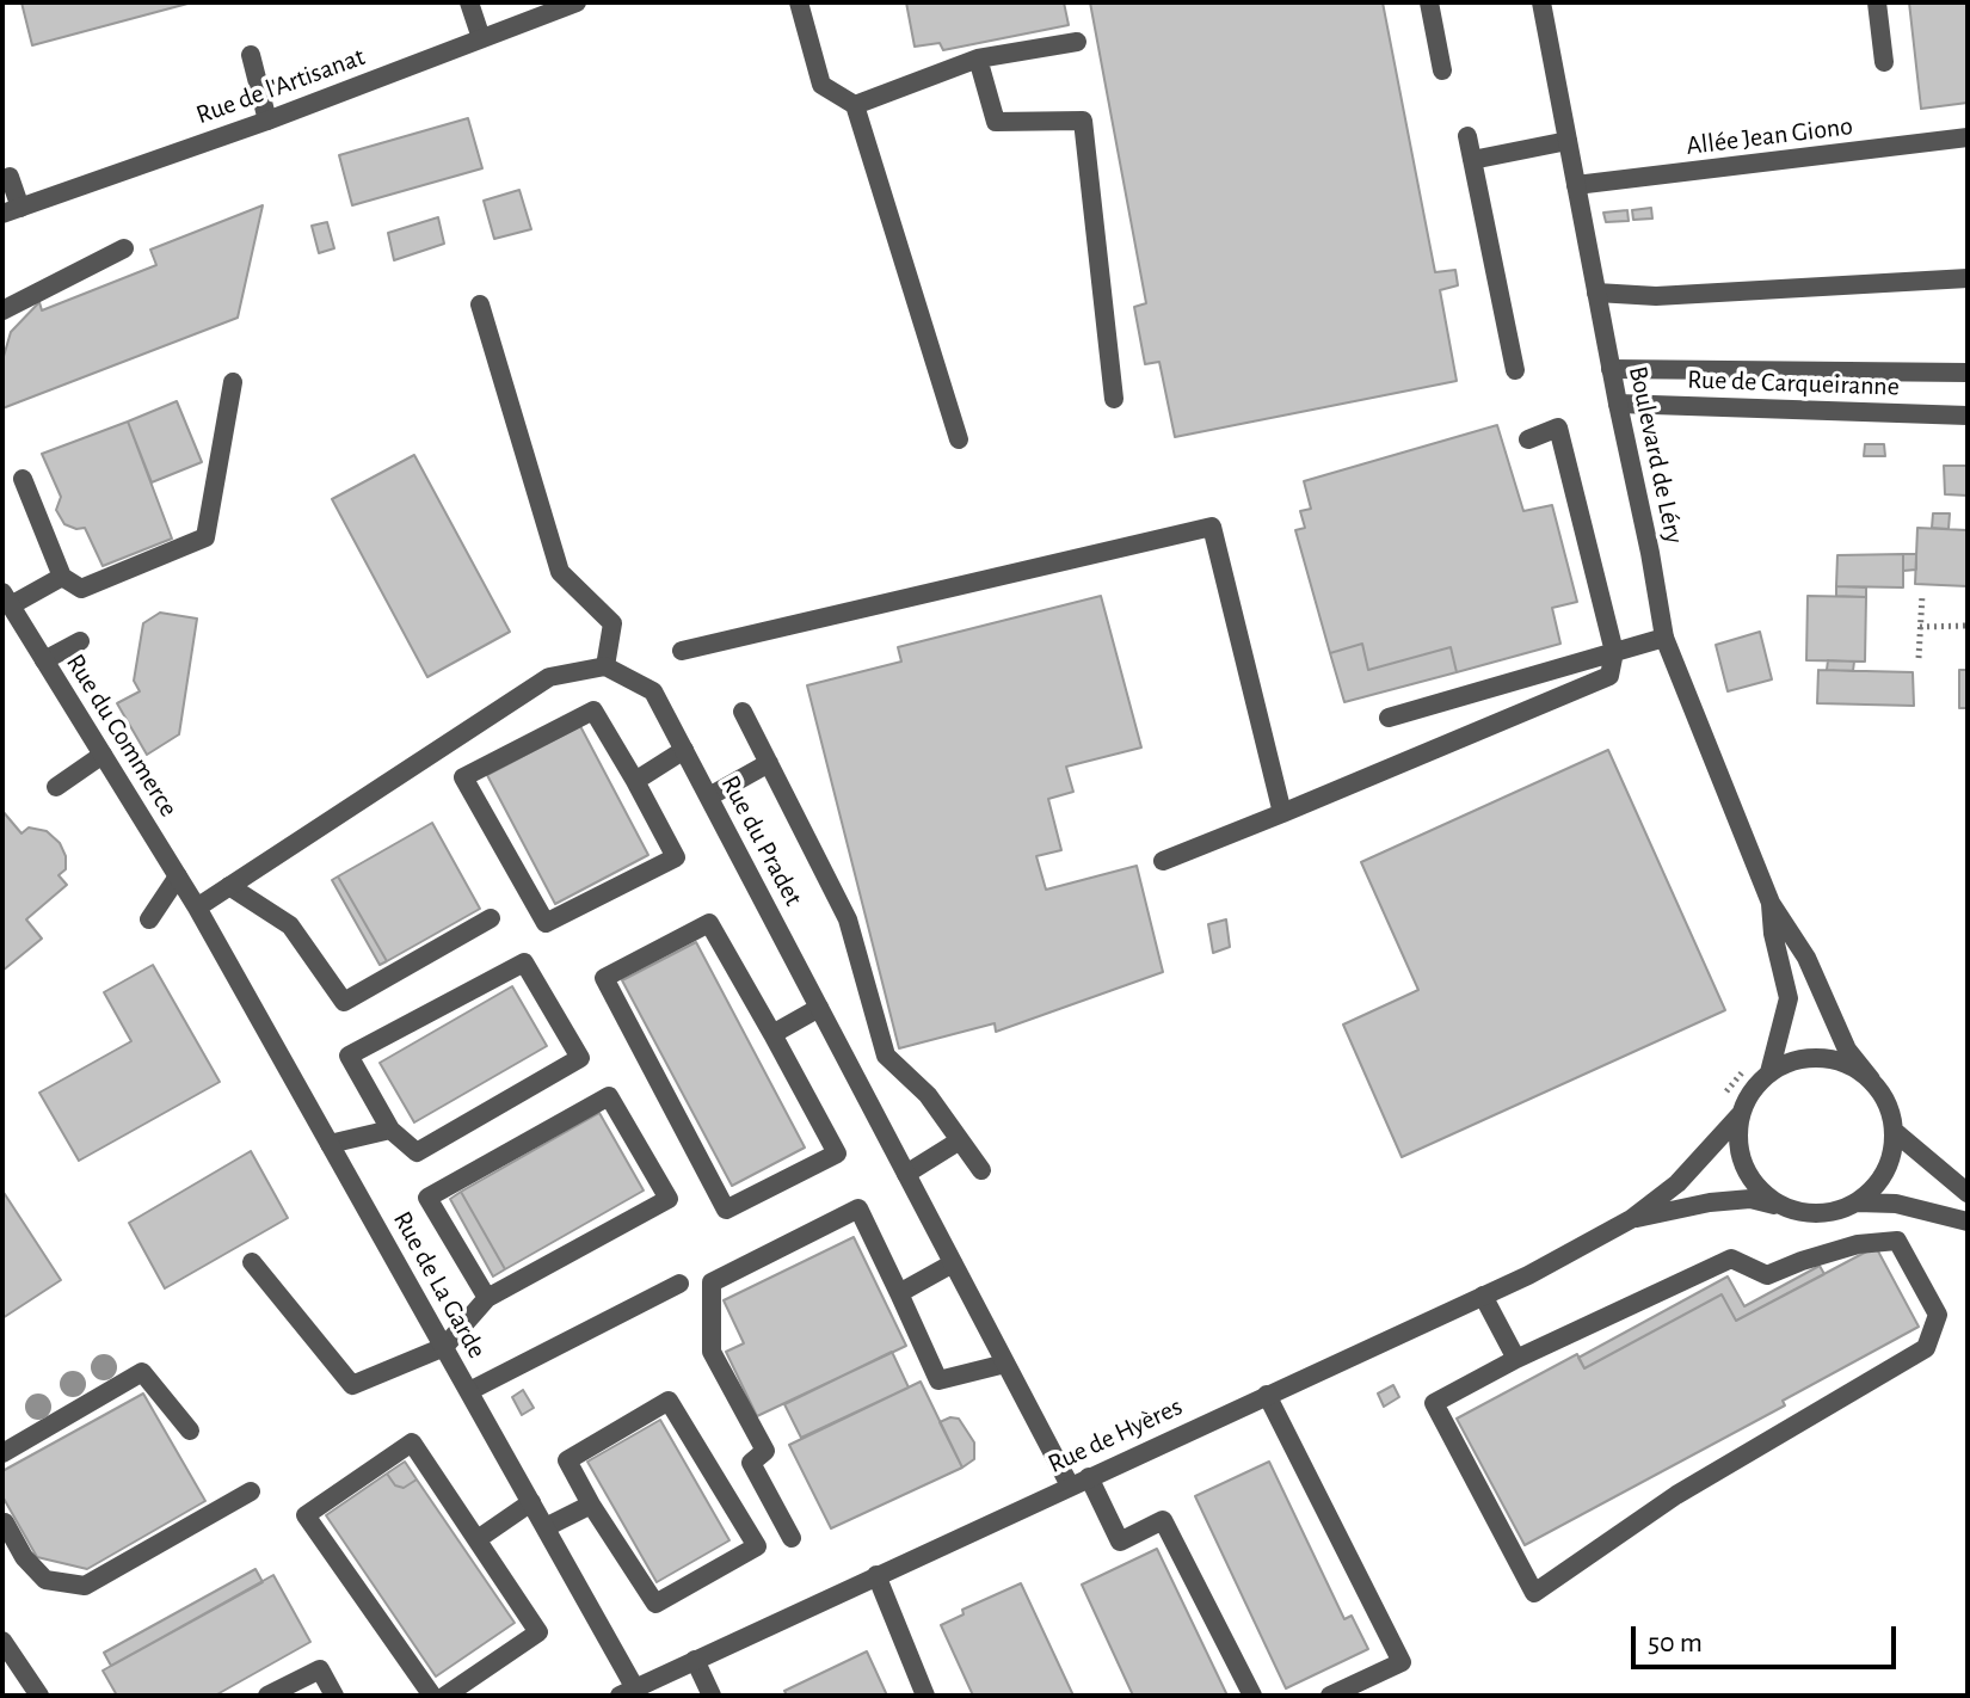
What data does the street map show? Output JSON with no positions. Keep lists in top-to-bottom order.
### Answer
{
  "streets": {
    "street": [
      "Rue de l'Artisanat",
      "Allée Jean Giono",
      "Rue de Carqueiranne",
      "Boulevard de Léry",
      "Rue du Commerce",
      "Rue du Pradet",
      "Rue de La Garde",
      "Rue de Hyères"
    ]
  },
  "crossings": [
    ["Allée Jean Giono", "Boulevard de Léry"],
    ["Rue de Carqueiranne", "Boulevard de Léry"],
    ["Boulevard de Léry", "Rue de Hyères"],
    ["Rue du Commerce", "Rue de La Garde"],
    ["Rue du Pradet", "Rue de Hyères"],
    ["Rue de La Garde", "Rue de Hyères"]
  ],
  "scale_bar": "50 m"
}
